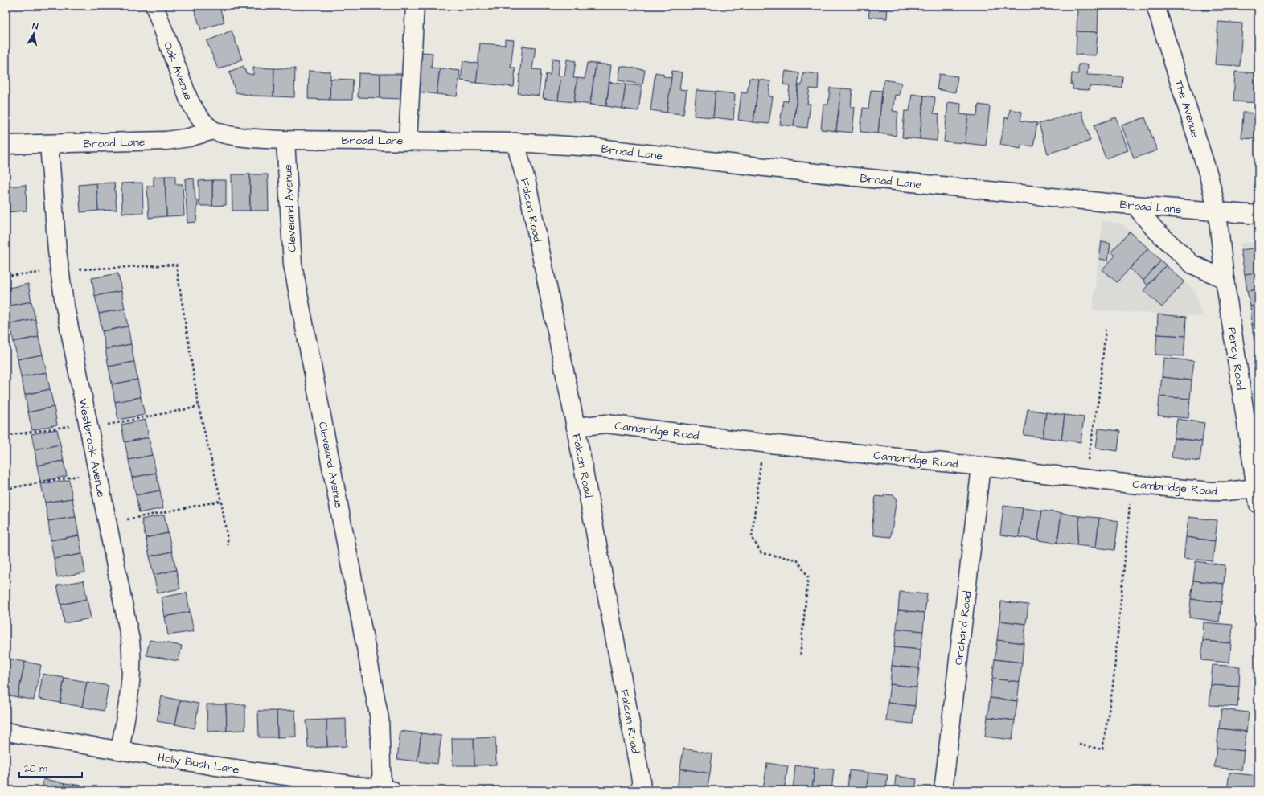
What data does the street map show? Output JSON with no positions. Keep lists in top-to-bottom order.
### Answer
{
  "streets": {
    "street": [
      "Oak Avenue",
      "The Avenue",
      "Broad Lane",
      "Cleveland Avenue",
      "Falcon Road",
      "Percy Road",
      "Cambridge Road",
      "Westbrook Avenue",
      "Orchard Road",
      "Holly Bush Lane"
    ]
  },
  "crossings": [
    ["Oak Avenue", "Broad Lane"],
    ["The Avenue", "Broad Lane"],
    ["The Avenue", "Percy Road"],
    ["Broad Lane", "Cleveland Avenue"],
    ["Broad Lane", "Falcon Road"],
    ["Broad Lane", "Percy Road"],
    ["Broad Lane", "Westbrook Avenue"],
    ["Cleveland Avenue", "Holly Bush Lane"],
    ["Falcon Road", "Cambridge Road"],
    ["Percy Road", "Cambridge Road"],
    ["Cambridge Road", "Orchard Road"],
    ["Westbrook Avenue", "Holly Bush Lane"]
  ],
  "scale_bar": "20 m",
  "north": "top"
}
